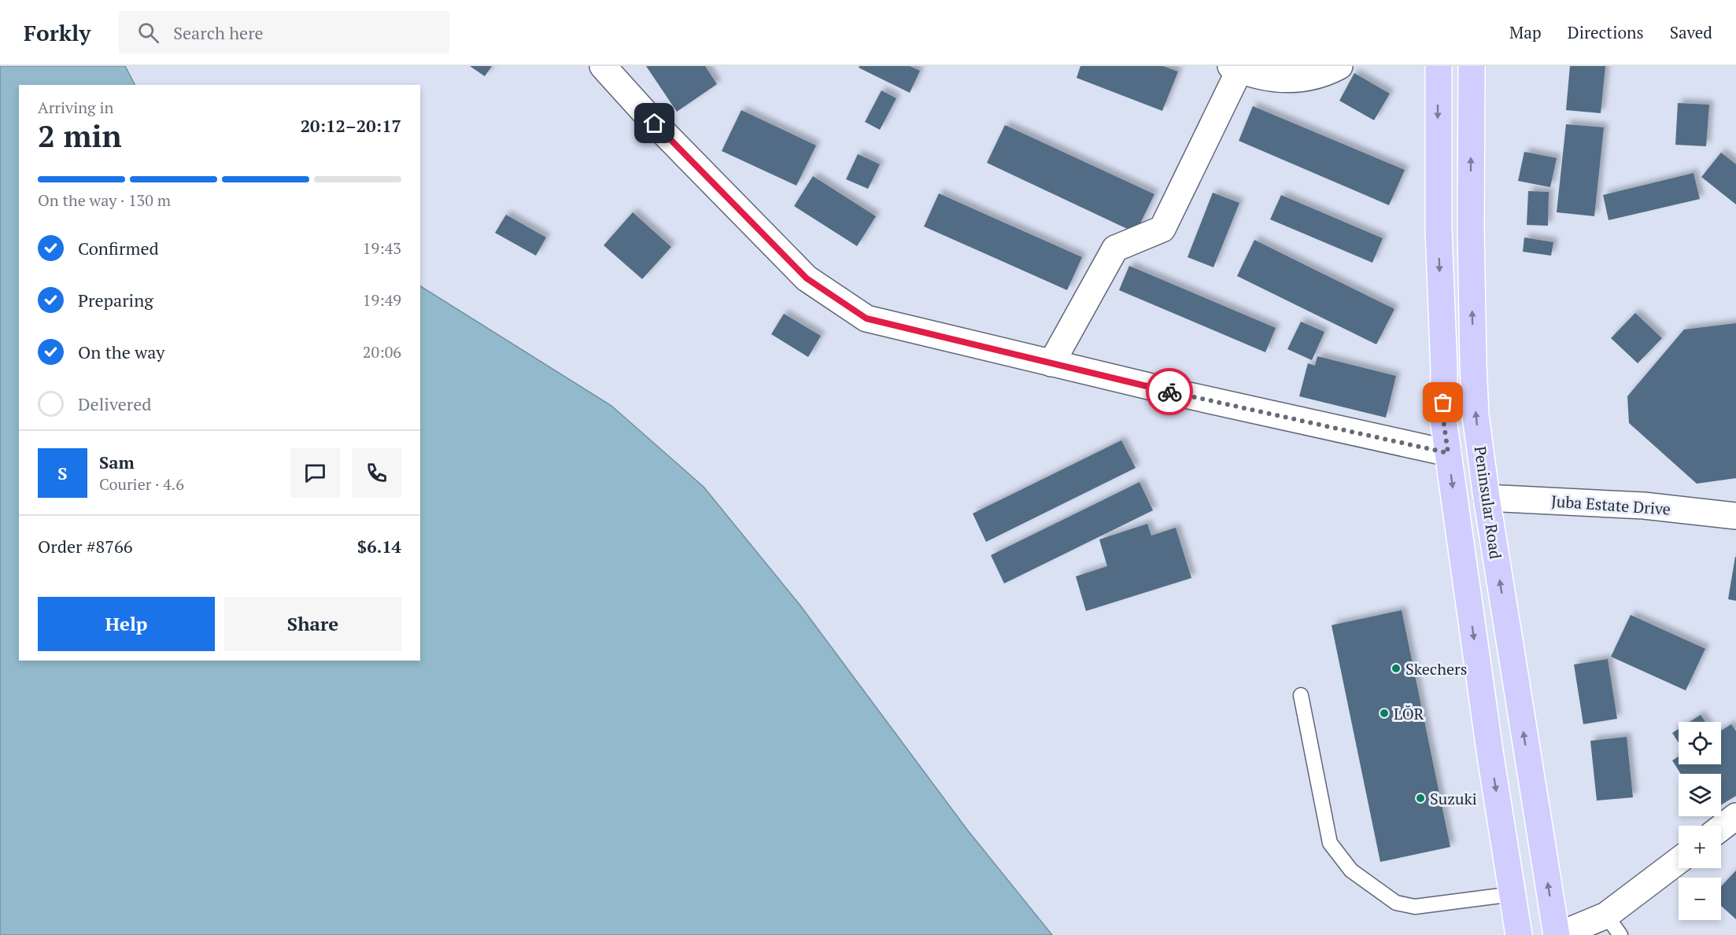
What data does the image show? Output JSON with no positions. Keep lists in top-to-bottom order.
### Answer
{
  "streets": {
    "main road": ["Peninsular Road"],
    "street": ["Juba Estate Drive"]
  },
  "crossings": [
    ["Peninsular Road", "Juba Estate Drive"]
  ],
  "places": ["Skechers", "LŎR", "Suzuki"],
  "page": {
    "header": "Forkly",
    "search": "Search here",
    "nav": ["Map", "Directions", "Saved"],
    "heading": ["2 min", "Arriving in", "20:12–20:17"],
    "panel": [
      "Sam",
      "Courier · 4.6",
      "Order #8766",
      "$6.14"
    ],
    "bar": "On the way · 130 m",
    "list": [
      ["Confirmed", "19:43"],
      ["Preparing", "19:49"],
      ["On the way", "20:06"],
      "Delivered"
    ],
    "round": "S",
    "buttons": ["Help", "Share"],
    "map_buttons": ["+", "−"]
  }
}
